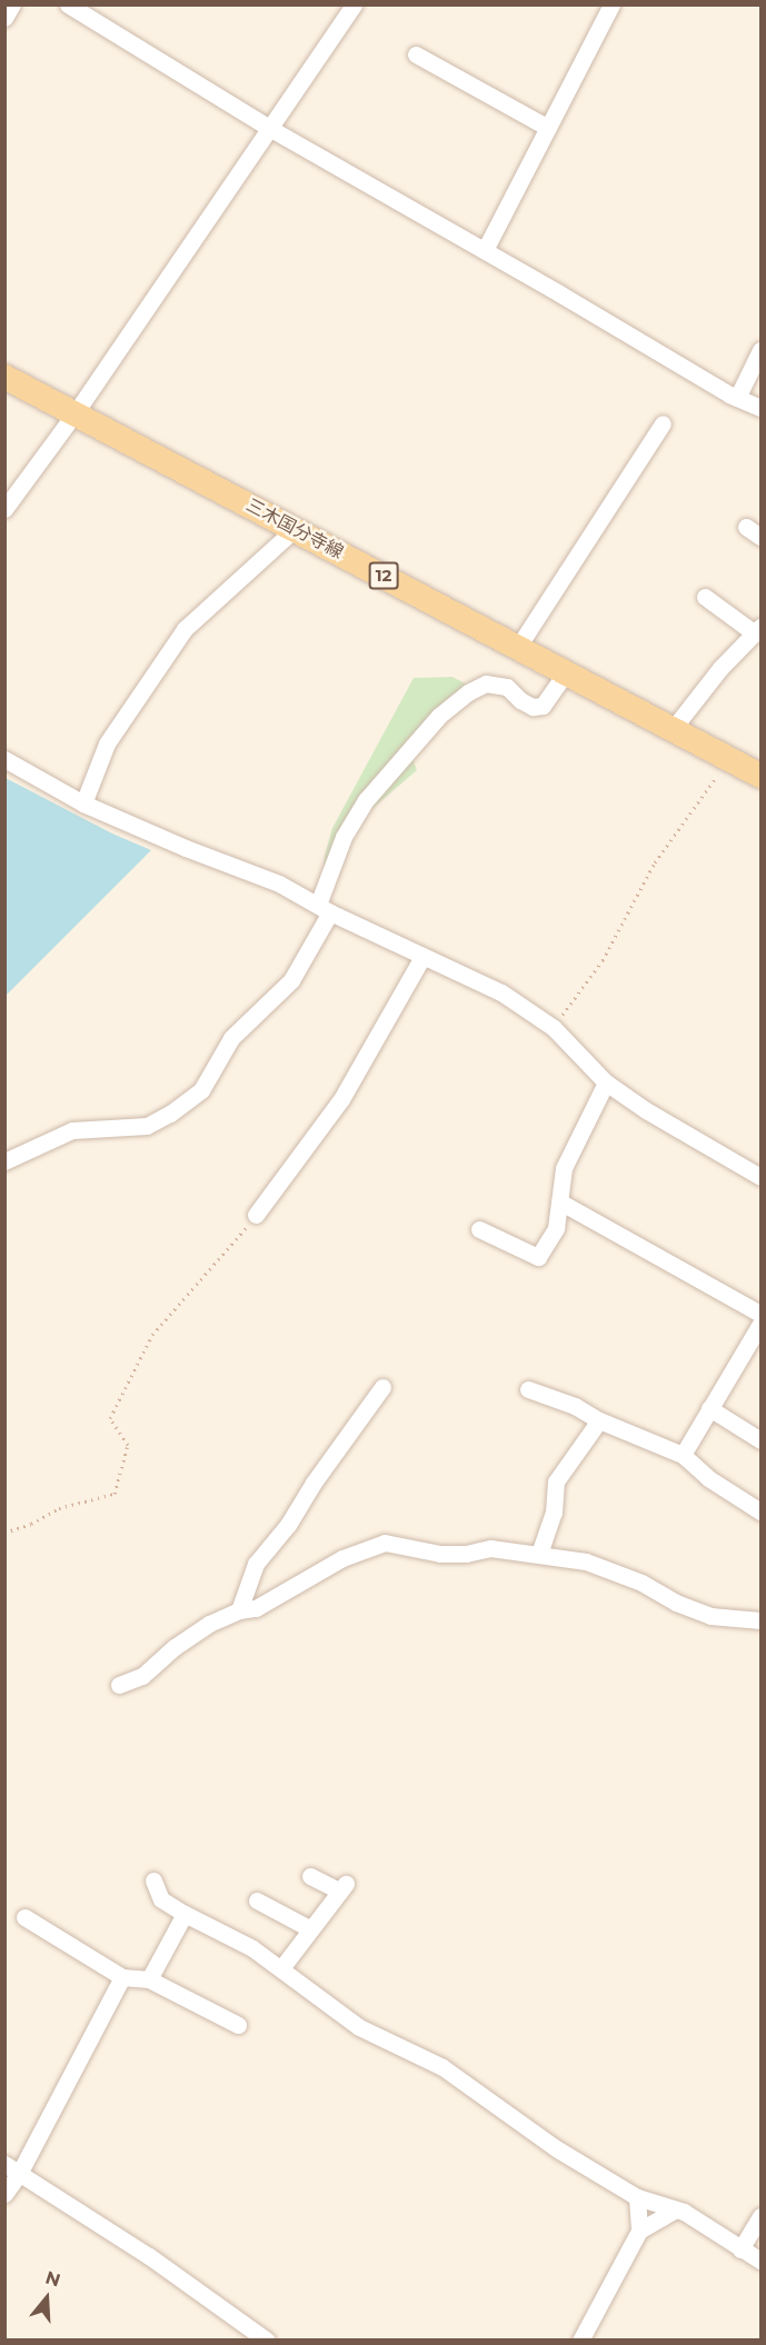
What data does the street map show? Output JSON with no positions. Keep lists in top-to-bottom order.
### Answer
{
  "streets": {
    "main road": ["三木国分寺線", "12"]
  },
  "north": "top"
}
